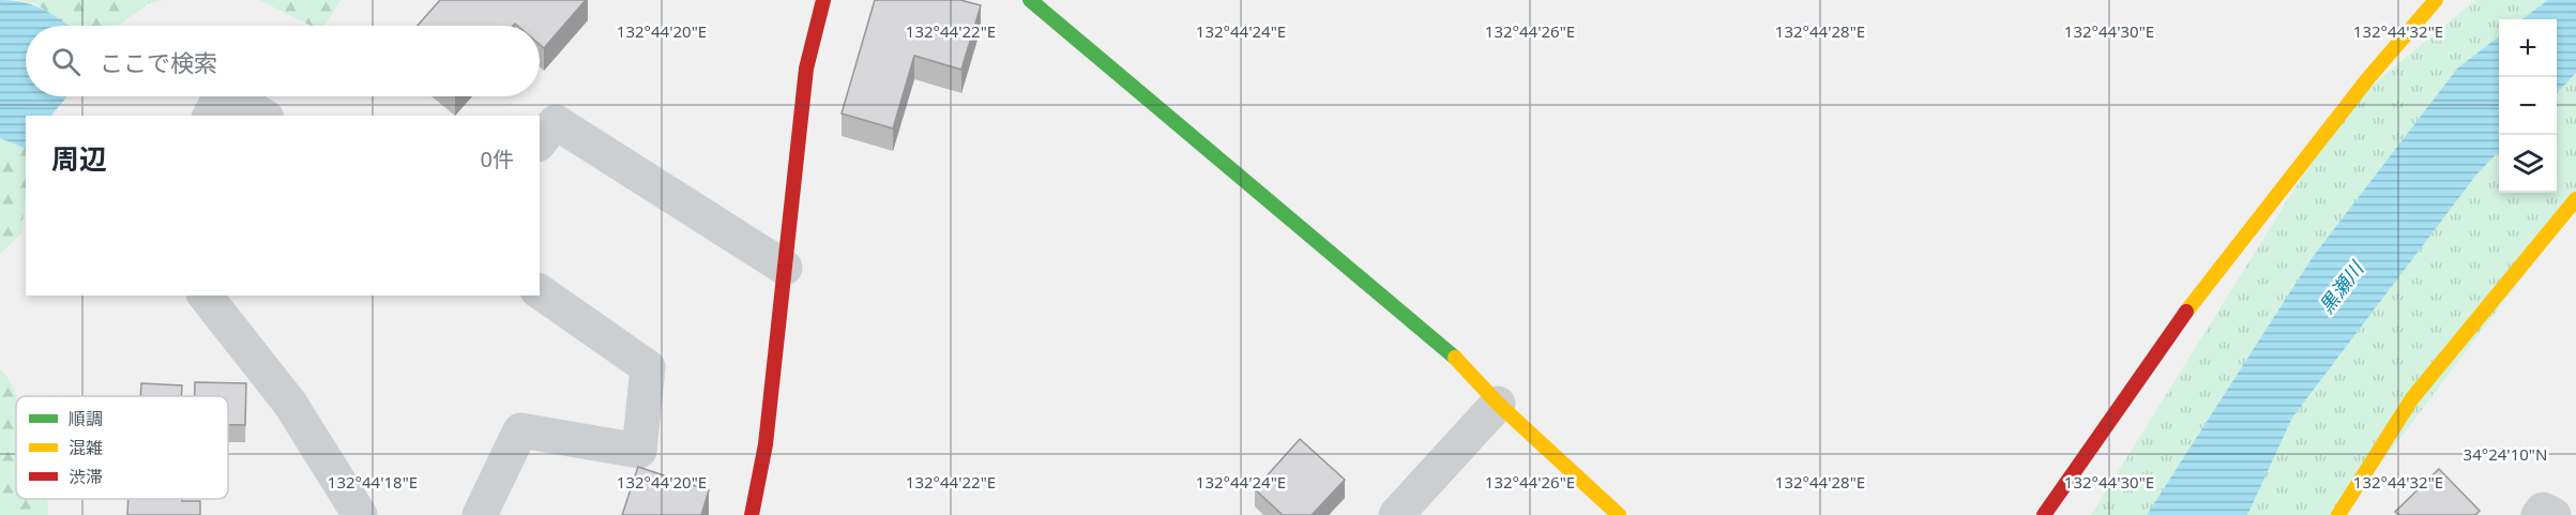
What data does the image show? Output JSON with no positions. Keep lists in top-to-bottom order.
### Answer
{
  "water": ["黒瀬川"],
  "legend": ["順調", "混雑", "渋滞"],
  "page": {
    "map_buttons": ["+", "−"],
    "search": "ここで検索",
    "heading": ["周辺", "0件"]
  },
  "coordinates": [
    "132°44'20\"E",
    "132°44'22\"E",
    "132°44'24\"E",
    "132°44'26\"E",
    "132°44'28\"E",
    "132°44'30\"E",
    "132°44'32\"E",
    "34°24'10\"N",
    "132°44'18\"E"
  ]
}
